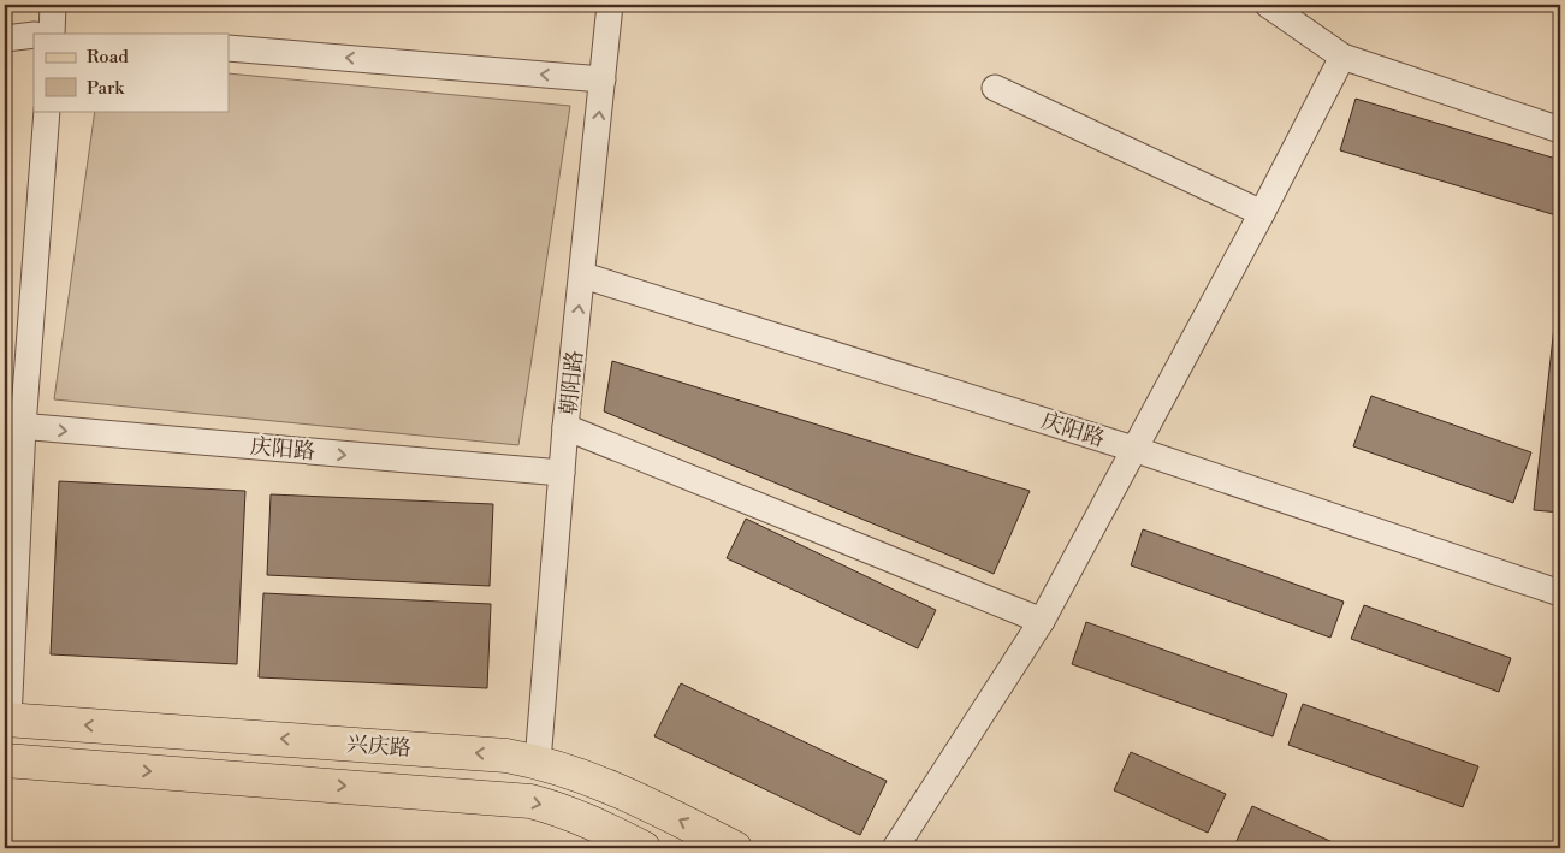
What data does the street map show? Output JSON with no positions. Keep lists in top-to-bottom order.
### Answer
{
  "streets": {
    "main road": ["兴庆路"],
    "street": ["朝阳路", "庆阳路"]
  },
  "crossings": [
    ["朝阳路", "庆阳路"],
    ["朝阳路", "兴庆路"]
  ],
  "one_way": ["朝阳路"],
  "legend": ["Road", "Park"]
}
